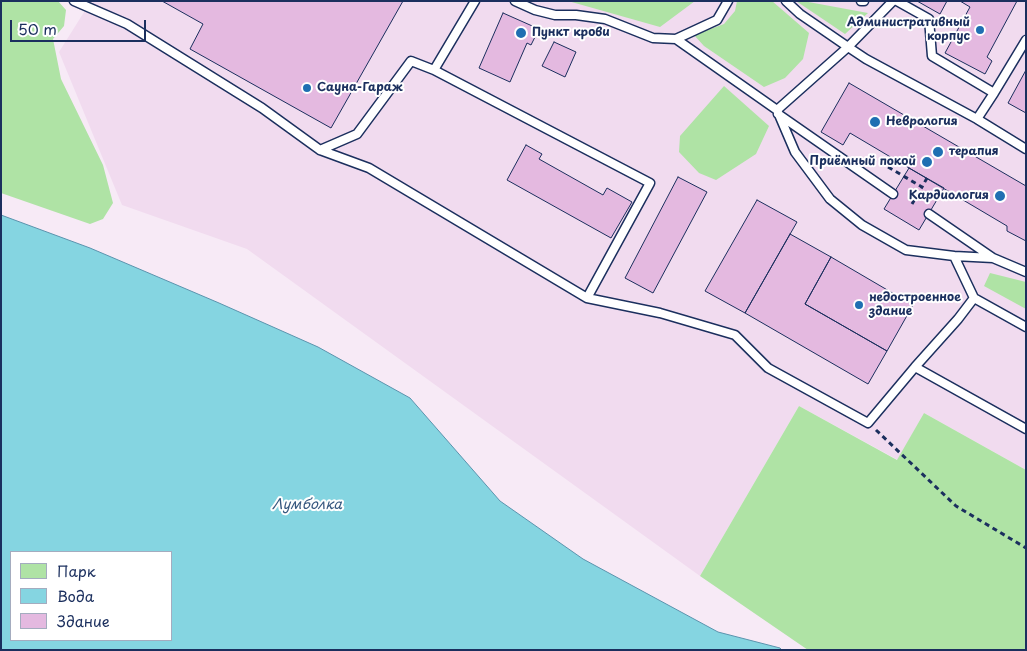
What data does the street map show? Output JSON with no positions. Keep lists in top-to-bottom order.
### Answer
{
  "water": ["Лумболка"],
  "places": [
    "Административный корпус",
    "Пункт крови",
    "Сауна-Гараж",
    "Неврология",
    "терапия",
    "Приёмный покой",
    "Кардиология",
    "недостроенное здание"
  ],
  "legend": ["Парк", "Вода", "Здание"],
  "scale_bar": "50 m"
}
